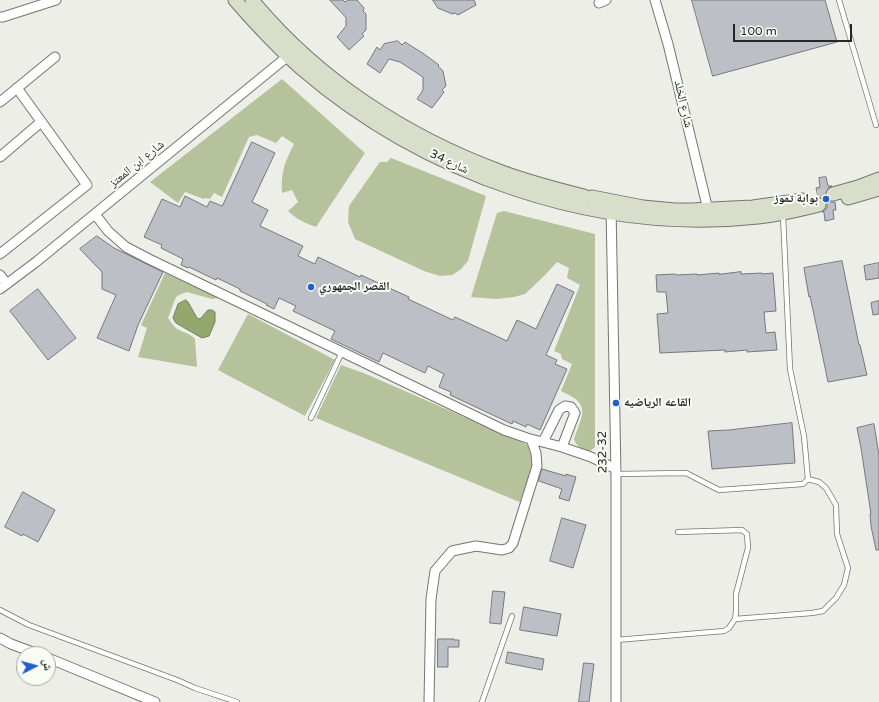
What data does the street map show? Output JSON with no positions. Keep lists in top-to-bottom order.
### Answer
{
  "streets": {
    "main road": ["شارع 34"],
    "street": ["شارع الخلد", "شارع ابن المعتز", "232-32"]
  },
  "crossings": [
    ["شارع الخلد", "شارع 34"],
    ["شارع 34", "شارع ابن المعتز"],
    ["شارع 34", "232-32"]
  ],
  "places": ["بوابة تموز", "القصر الجمهوري", "القاعه الرياضيه"],
  "scale_bar": "100 m",
  "north": "right"
}
